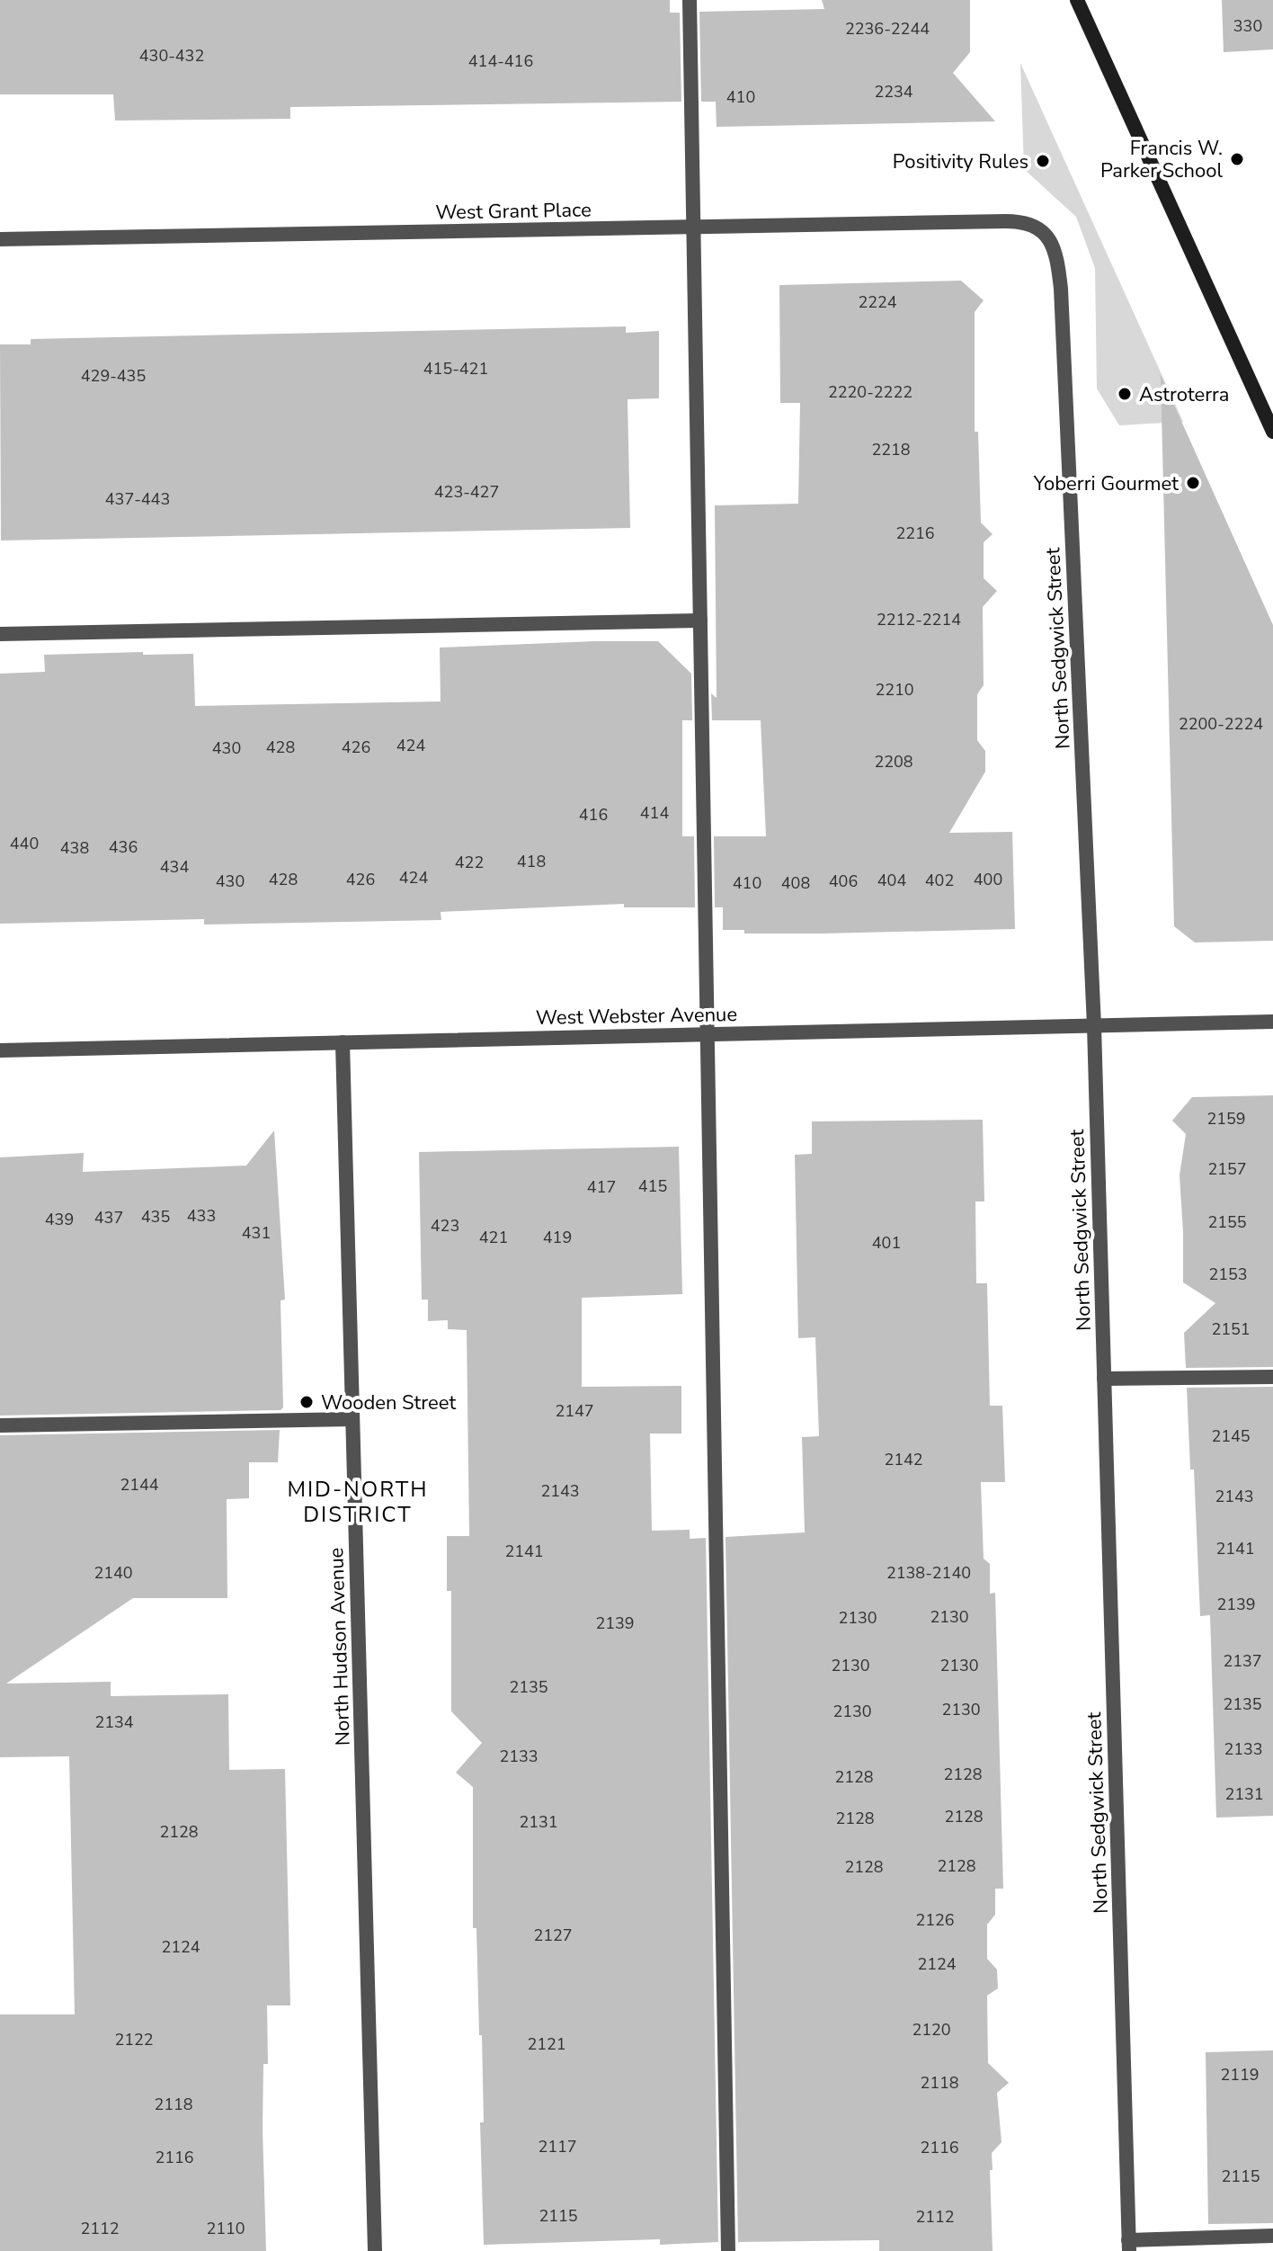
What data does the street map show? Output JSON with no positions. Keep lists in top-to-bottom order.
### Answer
{
  "streets": {
    "street": [
      "West Grant Place",
      "North Sedgwick Street",
      "West Webster Avenue",
      "North Hudson Avenue"
    ]
  },
  "crossings": [
    ["West Grant Place", "North Sedgwick Street"],
    ["North Sedgwick Street", "West Webster Avenue"],
    ["West Webster Avenue", "North Hudson Avenue"]
  ],
  "districts": ["MID-NORTH DISTRICT"],
  "places": [
    "Francis W. Parker School",
    "Positivity Rules",
    "Astroterra",
    "Yoberri Gourmet",
    "Wooden Street"
  ],
  "house_numbers": [
    "330",
    "2236-2244",
    "430-432",
    "414-416",
    "2234",
    "410",
    "2224",
    "415-421",
    "429-435",
    "2220-2222",
    "2218",
    "423-427",
    "437-443",
    "2216",
    "2212-2214",
    "2210",
    "2200-2224",
    "424",
    "428",
    "426",
    "430",
    "2208",
    "414",
    "416",
    "440",
    "436",
    "438",
    "418",
    "422",
    "434",
    "424",
    "428",
    "426",
    "400",
    "404",
    "402",
    "430",
    "406",
    "410",
    "408",
    "2159",
    "2157",
    "415",
    "417",
    "433",
    "435",
    "437",
    "439",
    "2155",
    "423",
    "431",
    "421",
    "419",
    "401",
    "2153",
    "2151",
    "2147",
    "2145",
    "2142",
    "2144",
    "2143",
    "2143",
    "2141",
    "2141",
    "2140",
    "2138-2140",
    "2139",
    "2130",
    "2130",
    "2139",
    "2137",
    "2130",
    "2130",
    "2135",
    "2135",
    "2130",
    "2130",
    "2134",
    "2133",
    "2133",
    "2128",
    "2128",
    "2131",
    "2128",
    "2128",
    "2131",
    "2128",
    "2128",
    "2128",
    "2126",
    "2127",
    "2124",
    "2124",
    "2120",
    "2122",
    "2121",
    "2119",
    "2118",
    "2118",
    "2117",
    "2116",
    "2116",
    "2115",
    "2115",
    "2112",
    "2112",
    "2110"
  ]
}
